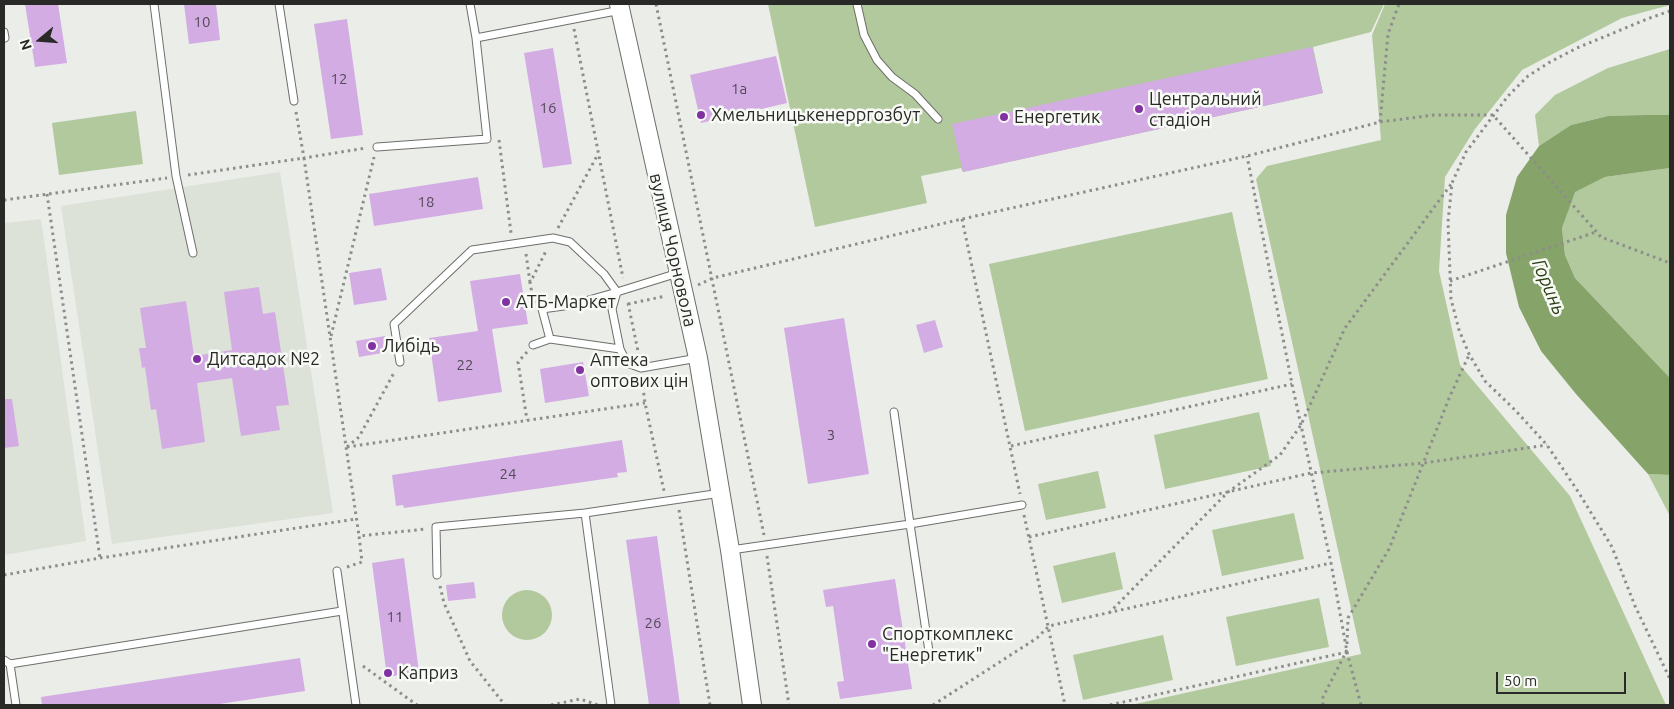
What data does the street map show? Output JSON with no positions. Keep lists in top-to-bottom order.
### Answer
{
  "streets": {
    "street": ["вулиця Чорновола"]
  },
  "water": ["Горинь"],
  "places": [
    "Центральний стадіон",
    "Хмельницькенерргозбут",
    "Енергетик",
    "АТБ-Маркет",
    "Либідь",
    "Дитсадок №2",
    "Аптека оптових цін",
    "Спорткомплекс \"Енергетик\"",
    "Каприз"
  ],
  "house_numbers": [
    "10",
    "12",
    "1а",
    "16",
    "18",
    "22",
    "3",
    "24",
    "11",
    "26"
  ],
  "scale_bar": "50 m",
  "north": "left"
}
